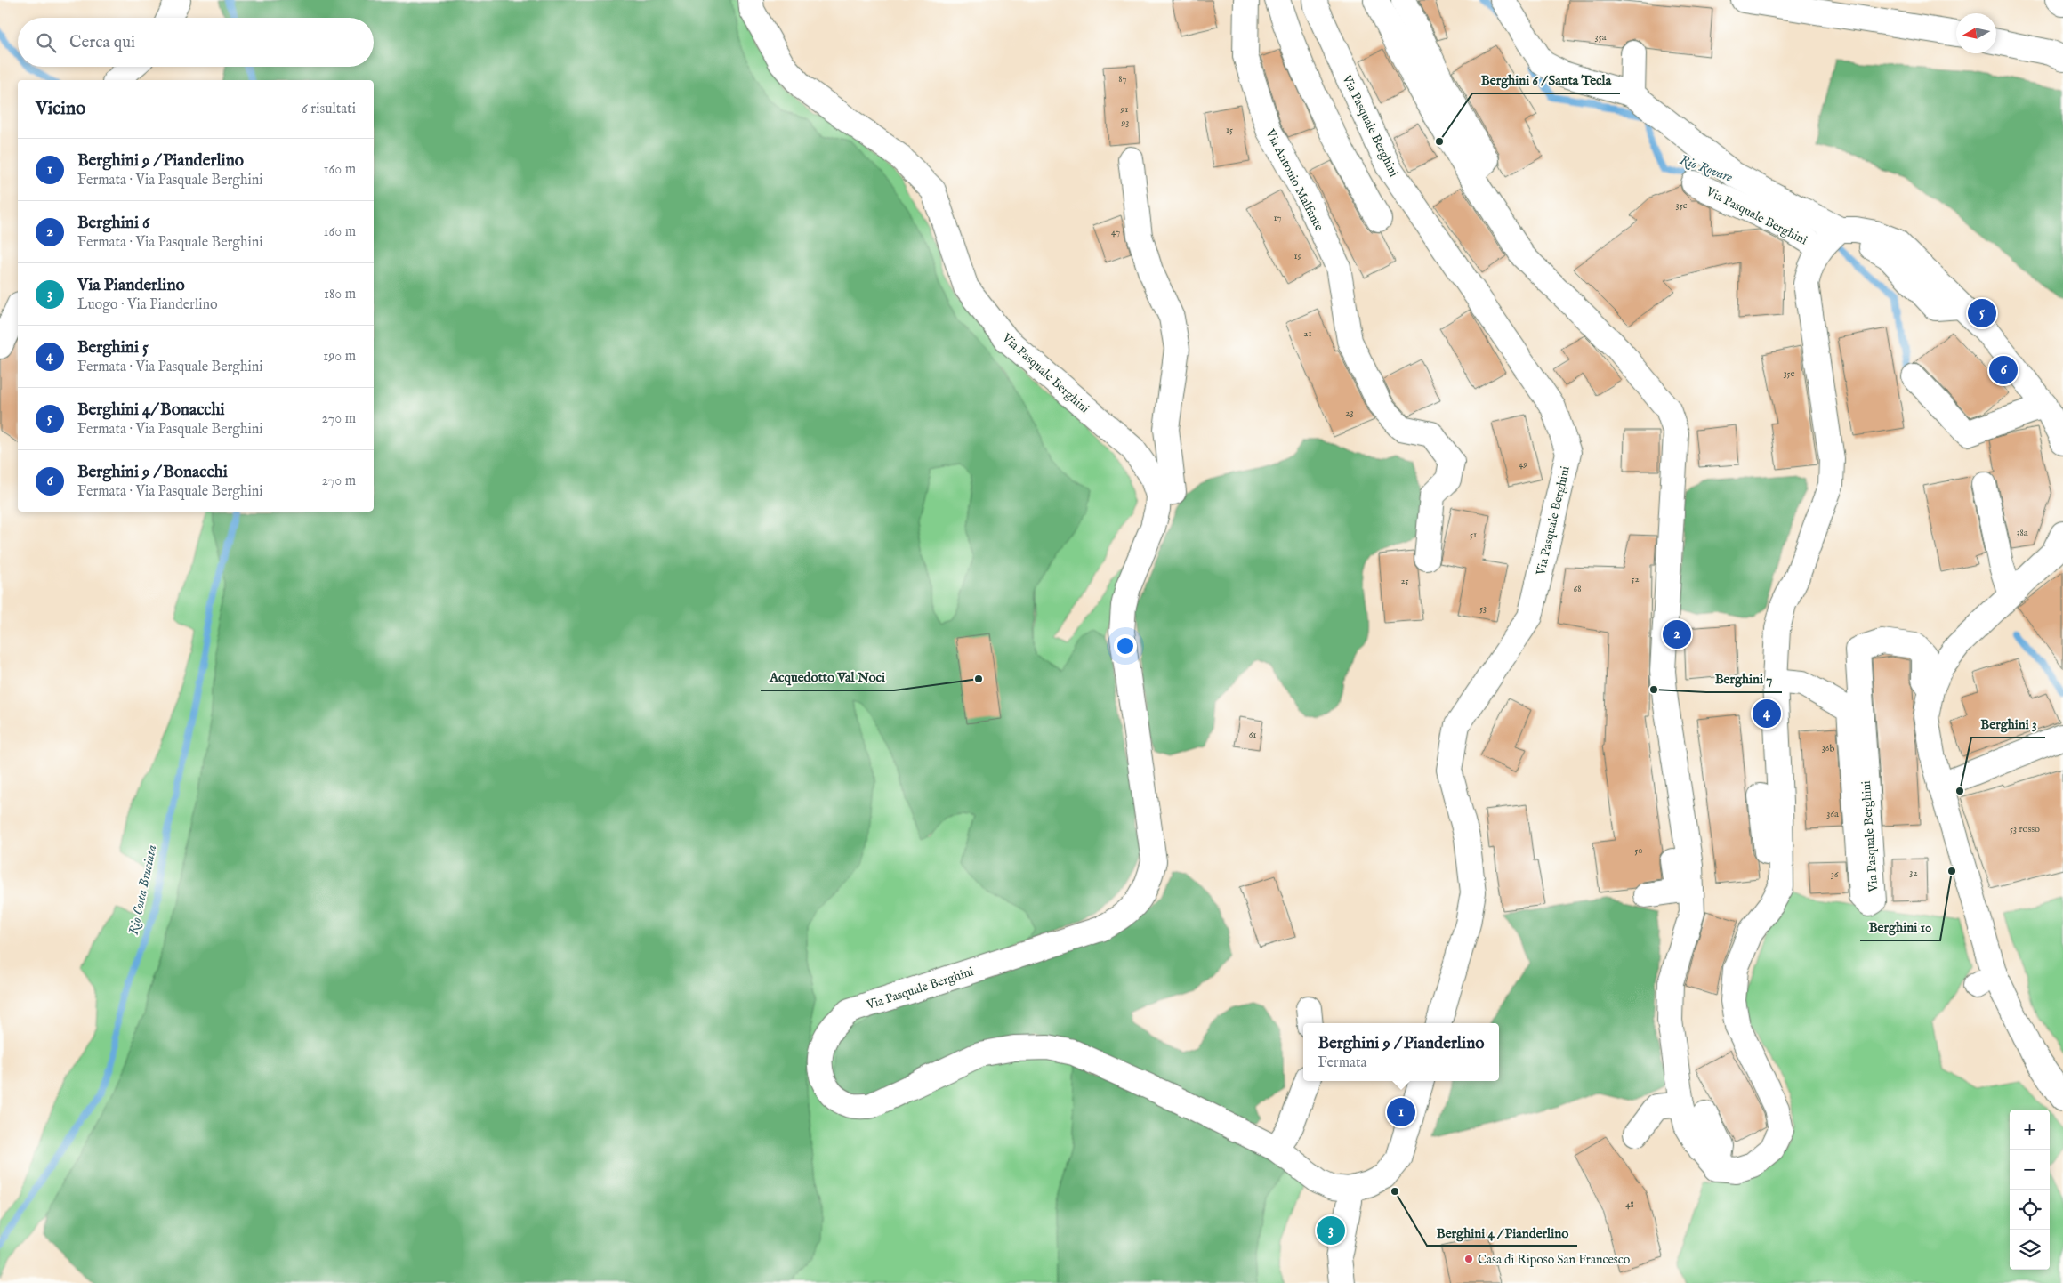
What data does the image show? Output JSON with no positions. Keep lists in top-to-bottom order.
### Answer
{
  "streets": {
    "street": ["Via Pasquale Berghini", "Via Antonio Malfante"]
  },
  "water": ["Rio Rovare", "Rio Costa Bruciata"],
  "places": [
    "Berghini 6 / Santa Tecla",
    "Acquedotto Val Noci",
    "Berghini 7",
    "Berghini 3",
    "Berghini 10",
    "Berghini 4 / Pianderlino",
    "Casa di Riposo San Francesco"
  ],
  "house_numbers": [
    "35a",
    "87",
    "91",
    "93",
    "15",
    "35c",
    "17",
    "47",
    "19",
    "21",
    "35e",
    "23",
    "49",
    "38a",
    "51",
    "52",
    "25",
    "68",
    "53",
    "61",
    "36b",
    "36a",
    "53 rosso",
    "50",
    "32",
    "36",
    "48"
  ],
  "north": "left",
  "page": {
    "search": "Cerca qui",
    "heading": ["Vicino", "6 risultati"],
    "list": [
      {
        "mark": "1",
        "name": "Berghini 9 / Pianderlino",
        "note": "Fermata · Via Pasquale Berghini",
        "value": "160 m"
      },
      {
        "mark": "2",
        "name": "Berghini 6",
        "note": "Fermata · Via Pasquale Berghini",
        "value": "160 m"
      },
      {
        "mark": "3",
        "name": "Via Pianderlino",
        "note": "Luogo · Via Pianderlino",
        "value": "180 m"
      },
      {
        "mark": "4",
        "name": "Berghini 5",
        "note": "Fermata · Via Pasquale Berghini",
        "value": "190 m"
      },
      {
        "mark": "5",
        "name": "Berghini 4/ Bonacchi",
        "note": "Fermata · Via Pasquale Berghini",
        "value": "270 m"
      },
      {
        "mark": "6",
        "name": "Berghini 9 / Bonacchi",
        "note": "Fermata · Via Pasquale Berghini",
        "value": "270 m"
      }
    ],
    "pins": [
      "5",
      "6",
      "2",
      "4",
      "1",
      "3"
    ],
    "popup": ["Berghini 9 / Pianderlino", "Fermata"],
    "map_buttons": ["+", "−"]
  }
}
